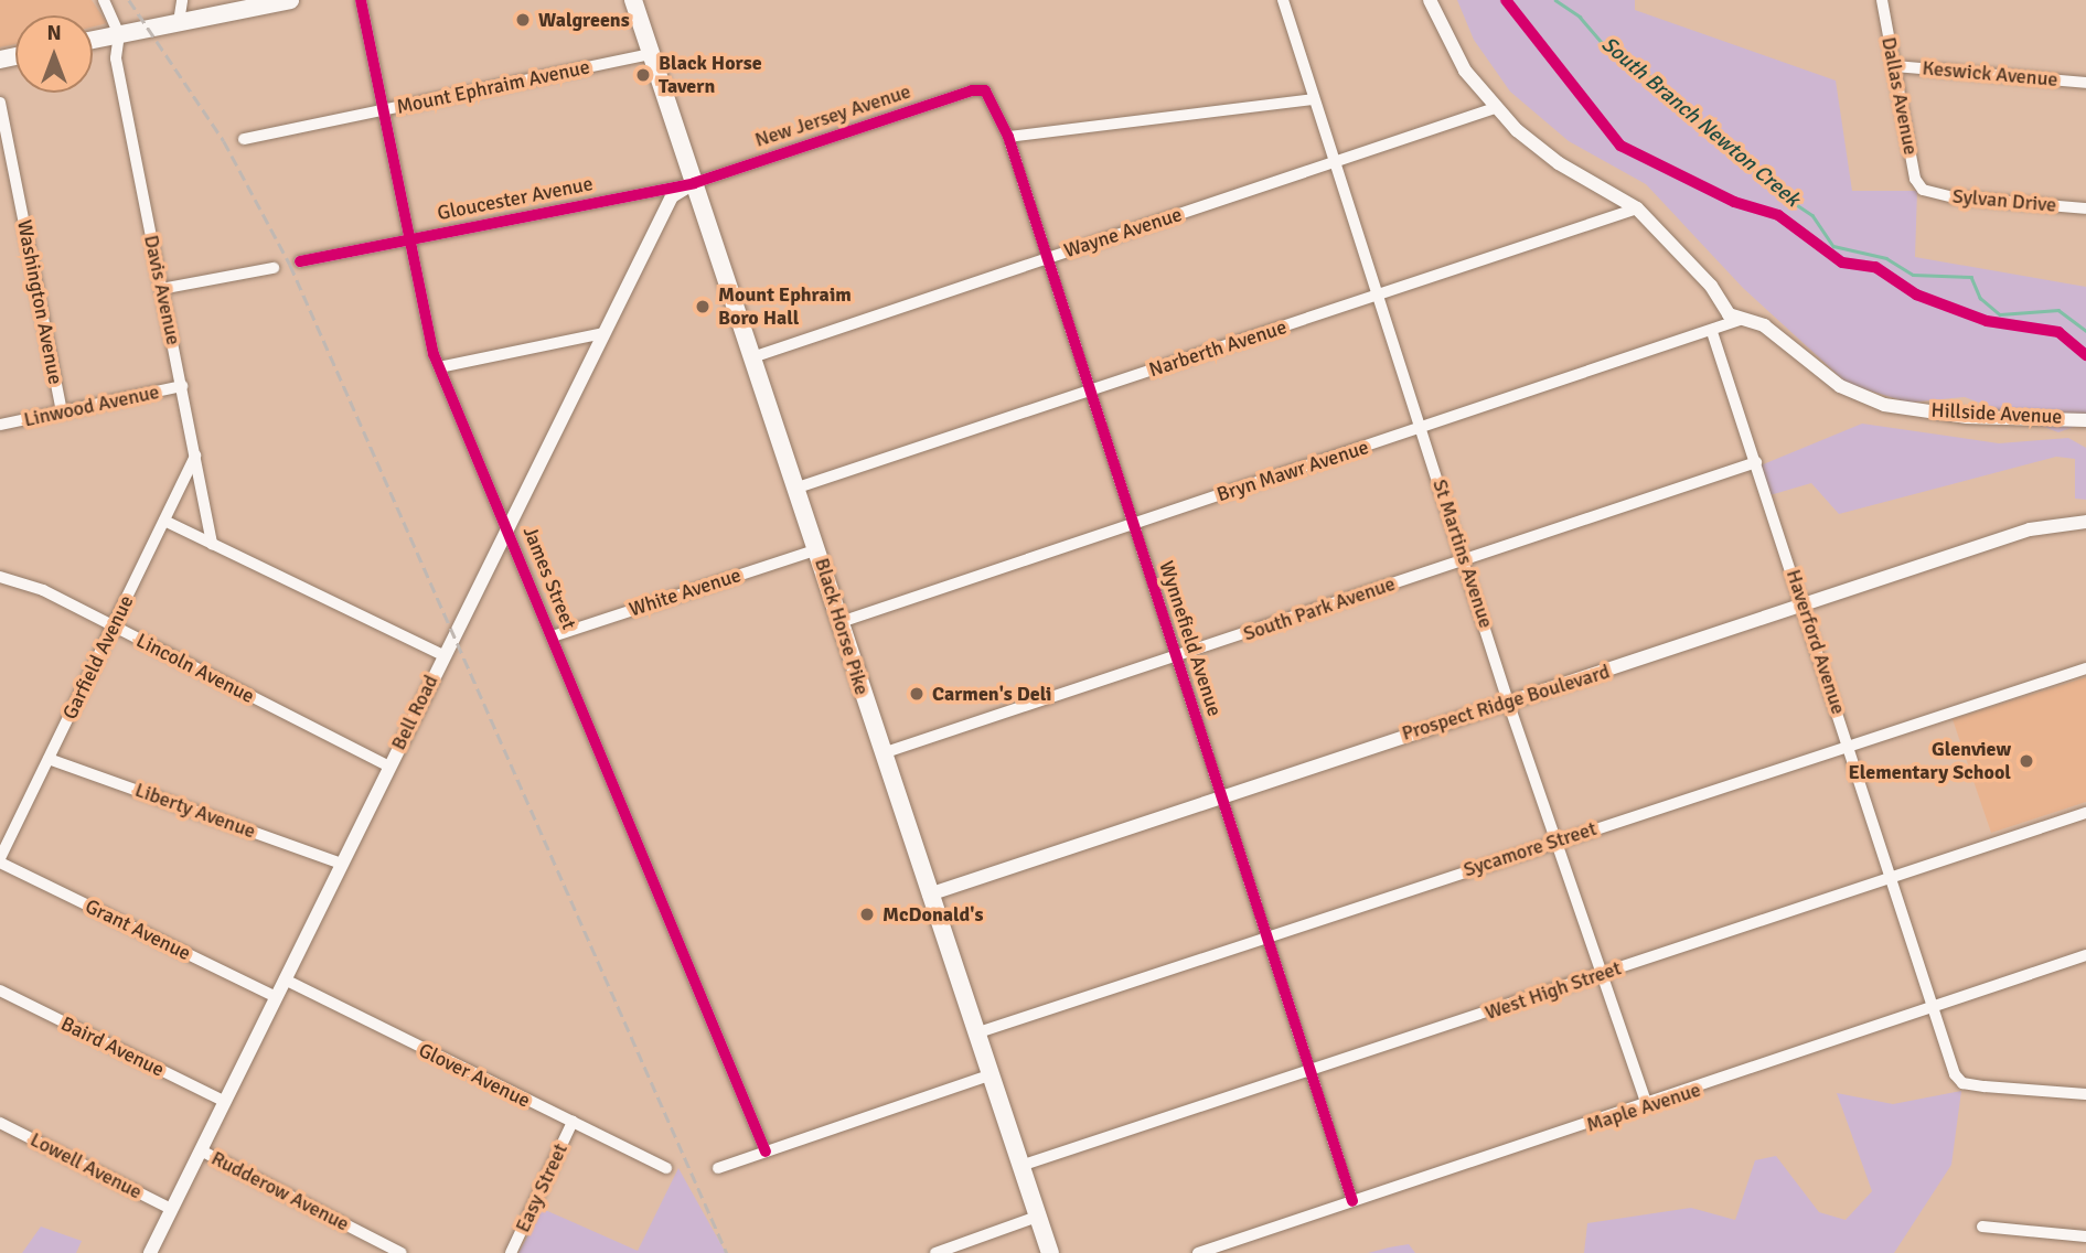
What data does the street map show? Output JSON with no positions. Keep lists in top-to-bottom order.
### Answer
{
  "streets": {
    "main road": ["Black Horse Pike"],
    "street": [
      "Keswick Avenue",
      "Mount Ephraim Avenue",
      "Dallas Avenue",
      "New Jersey Avenue",
      "Gloucester Avenue",
      "Sylvan Drive",
      "Wayne Avenue",
      "Davis Avenue",
      "Washington Avenue",
      "Narberth Avenue",
      "Linwood Avenue",
      "Hillside Avenue",
      "Bryn Mawr Avenue",
      "St Martins Avenue",
      "James Street",
      "White Avenue",
      "South Park Avenue",
      "Wynnefield Avenue",
      "Haverford Avenue",
      "Garfield Avenue",
      "Lincoln Avenue",
      "Prospect Ridge Boulevard",
      "Bell Road",
      "Liberty Avenue",
      "Sycamore Street",
      "Grant Avenue",
      "West High Street",
      "Baird Avenue",
      "Glover Avenue",
      "Maple Avenue",
      "Lowell Avenue",
      "Easy Street",
      "Rudderow Avenue"
    ]
  },
  "crossings": [
    ["Keswick Avenue", "Dallas Avenue"],
    ["Mount Ephraim Avenue", "James Street"],
    ["Mount Ephraim Avenue", "Black Horse Pike"],
    ["Dallas Avenue", "Sylvan Drive"],
    ["New Jersey Avenue", "Gloucester Avenue"],
    ["New Jersey Avenue", "Black Horse Pike"],
    ["New Jersey Avenue", "Wynnefield Avenue"],
    ["New Jersey Avenue", "Bell Road"],
    ["Gloucester Avenue", "James Street"],
    ["Gloucester Avenue", "Black Horse Pike"],
    ["Gloucester Avenue", "Bell Road"],
    ["Wayne Avenue", "Hillside Avenue"],
    ["Wayne Avenue", "St Martins Avenue"],
    ["Wayne Avenue", "Black Horse Pike"],
    ["Wayne Avenue", "Wynnefield Avenue"],
    ["Davis Avenue", "Linwood Avenue"],
    ["Davis Avenue", "Garfield Avenue"],
    ["Washington Avenue", "Linwood Avenue"],
    ["Narberth Avenue", "Hillside Avenue"],
    ["Narberth Avenue", "St Martins Avenue"],
    ["Narberth Avenue", "Black Horse Pike"],
    ["Narberth Avenue", "Wynnefield Avenue"],
    ["Hillside Avenue", "Bryn Mawr Avenue"],
    ["Bryn Mawr Avenue", "St Martins Avenue"],
    ["Bryn Mawr Avenue", "Black Horse Pike"],
    ["Bryn Mawr Avenue", "Wynnefield Avenue"],
    ["Bryn Mawr Avenue", "Haverford Avenue"],
    ["St Martins Avenue", "South Park Avenue"],
    ["St Martins Avenue", "Prospect Ridge Boulevard"],
    ["St Martins Avenue", "Sycamore Street"],
    ["St Martins Avenue", "West High Street"],
    ["St Martins Avenue", "Maple Avenue"],
    ["James Street", "White Avenue"],
    ["James Street", "Bell Road"],
    ["White Avenue", "Black Horse Pike"],
    ["South Park Avenue", "Black Horse Pike"],
    ["South Park Avenue", "Wynnefield Avenue"],
    ["South Park Avenue", "Haverford Avenue"],
    ["Black Horse Pike", "Prospect Ridge Boulevard"],
    ["Black Horse Pike", "Bell Road"],
    ["Black Horse Pike", "Sycamore Street"],
    ["Black Horse Pike", "West High Street"],
    ["Wynnefield Avenue", "Prospect Ridge Boulevard"],
    ["Wynnefield Avenue", "Sycamore Street"],
    ["Wynnefield Avenue", "West High Street"],
    ["Wynnefield Avenue", "Maple Avenue"],
    ["Haverford Avenue", "Prospect Ridge Boulevard"],
    ["Haverford Avenue", "Sycamore Street"],
    ["Haverford Avenue", "West High Street"],
    ["Haverford Avenue", "Maple Avenue"],
    ["Garfield Avenue", "Lincoln Avenue"],
    ["Garfield Avenue", "Liberty Avenue"],
    ["Garfield Avenue", "Grant Avenue"],
    ["Lincoln Avenue", "Bell Road"],
    ["Bell Road", "Liberty Avenue"],
    ["Bell Road", "Grant Avenue"],
    ["Bell Road", "Baird Avenue"],
    ["Bell Road", "Glover Avenue"],
    ["Bell Road", "Lowell Avenue"],
    ["Bell Road", "Rudderow Avenue"],
    ["Glover Avenue", "Easy Street"]
  ],
  "water": ["South Branch Newton Creek"],
  "places": [
    "Walgreens",
    "Black Horse Tavern",
    "Mount Ephraim Boro Hall",
    "Carmen's Deli",
    "Glenview Elementary School",
    "McDonald's"
  ],
  "north": "top"
}
